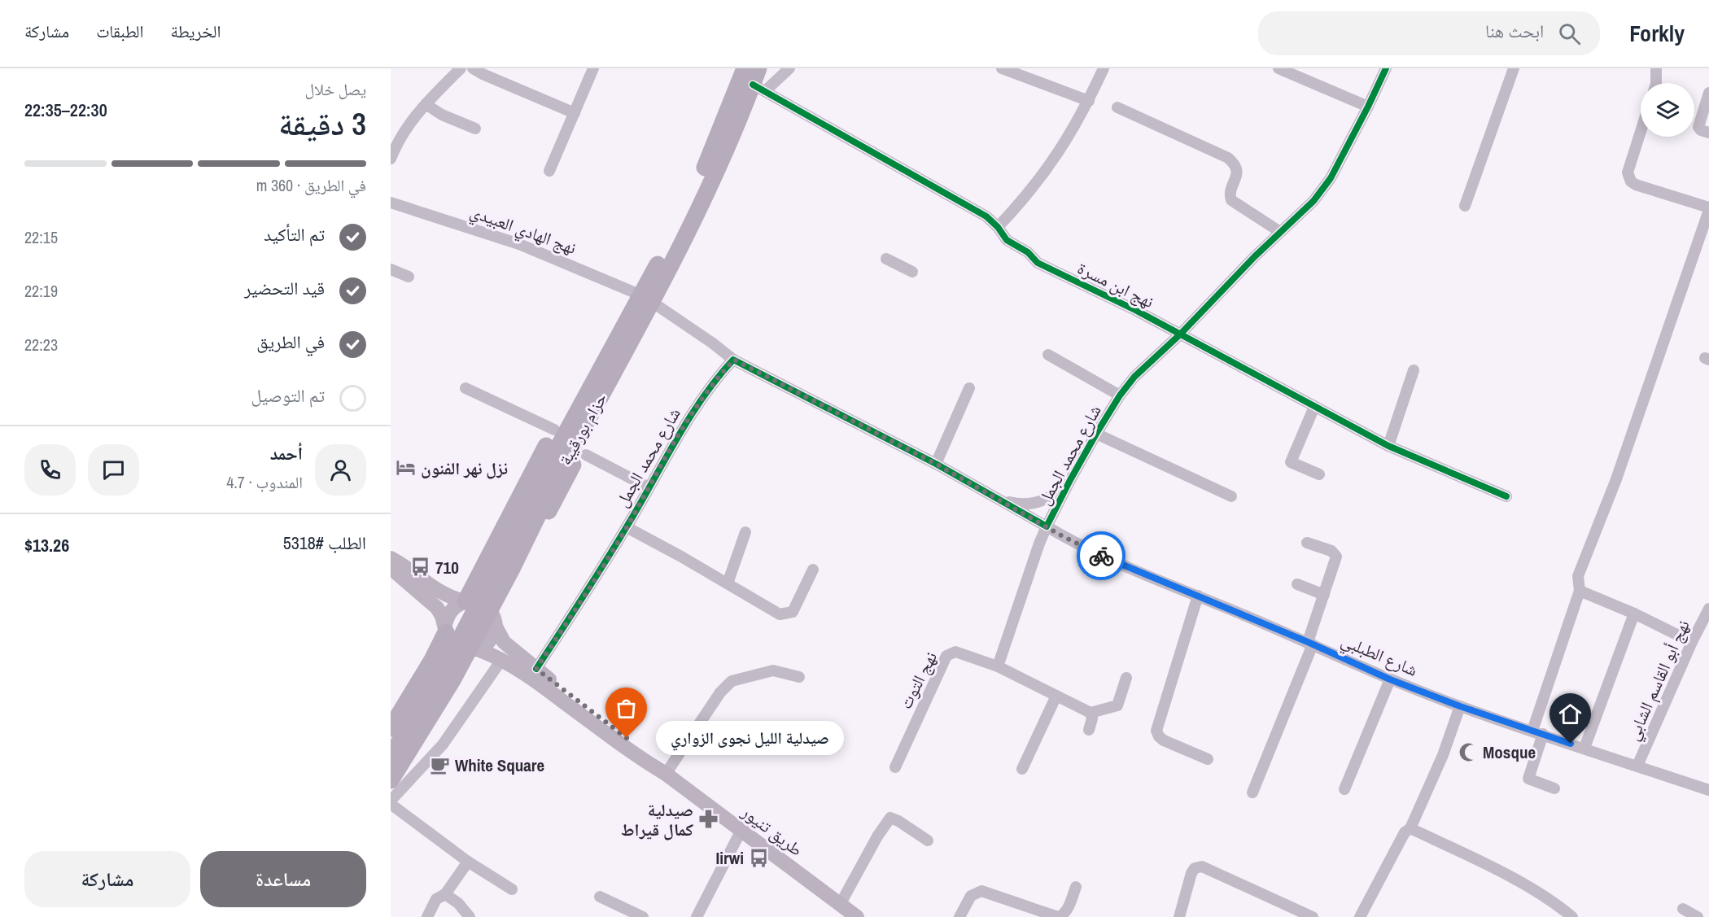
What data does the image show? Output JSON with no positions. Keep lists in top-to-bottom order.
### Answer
{
  "streets": {
    "highway": ["حزام بورقيبة"],
    "main road": ["طريق تنيور"],
    "street": [
      "نهج الهادي العبيدي",
      "نهج ابن مسرة",
      "شارع محمد الجمل",
      "شارع الطبلبي",
      "نهج التوت",
      "نهج أبو القاسم الشابي"
    ]
  },
  "crossings": [
    ["نهج الهادي العبيدي", "حزام بورقيبة"],
    ["نهج الهادي العبيدي", "شارع محمد الجمل"],
    ["نهج ابن مسرة", "حزام بورقيبة"],
    ["نهج ابن مسرة", "شارع محمد الجمل"],
    ["شارع محمد الجمل", "شارع الطبلبي"],
    ["شارع محمد الجمل", "طريق تنيور"],
    ["شارع الطبلبي", "نهج أبو القاسم الشابي"]
  ],
  "places": {
    "hotel": ["نزل نهر الفنون"],
    "bus stop": ["710", "Iirwi"],
    "other": ["صيدلية الليل نجوى الزواري"],
    "mosque": ["Mosque"],
    "cafe": ["White Square"],
    "pharmacy": ["صيدلية كمال قيراط"]
  },
  "page": {
    "header": "Forkly",
    "search": "ابحث هنا",
    "nav": ["الخريطة", "الطبقات", "مشاركة"],
    "heading": ["3 دقيقة", "يصل خلال", "22:30–22:35"],
    "panel": [
      "أحمد",
      "المندوب · 4.7",
      "الطلب #5318",
      "$13.26"
    ],
    "bar": "في الطريق · 360 m",
    "list": [
      ["تم التأكيد", "22:15"],
      ["قيد التحضير", "22:19"],
      ["في الطريق", "22:23"],
      "تم التوصيل"
    ],
    "bubble": "صيدلية الليل نجوى الزواري",
    "buttons": ["مساعدة", "مشاركة"]
  }
}
